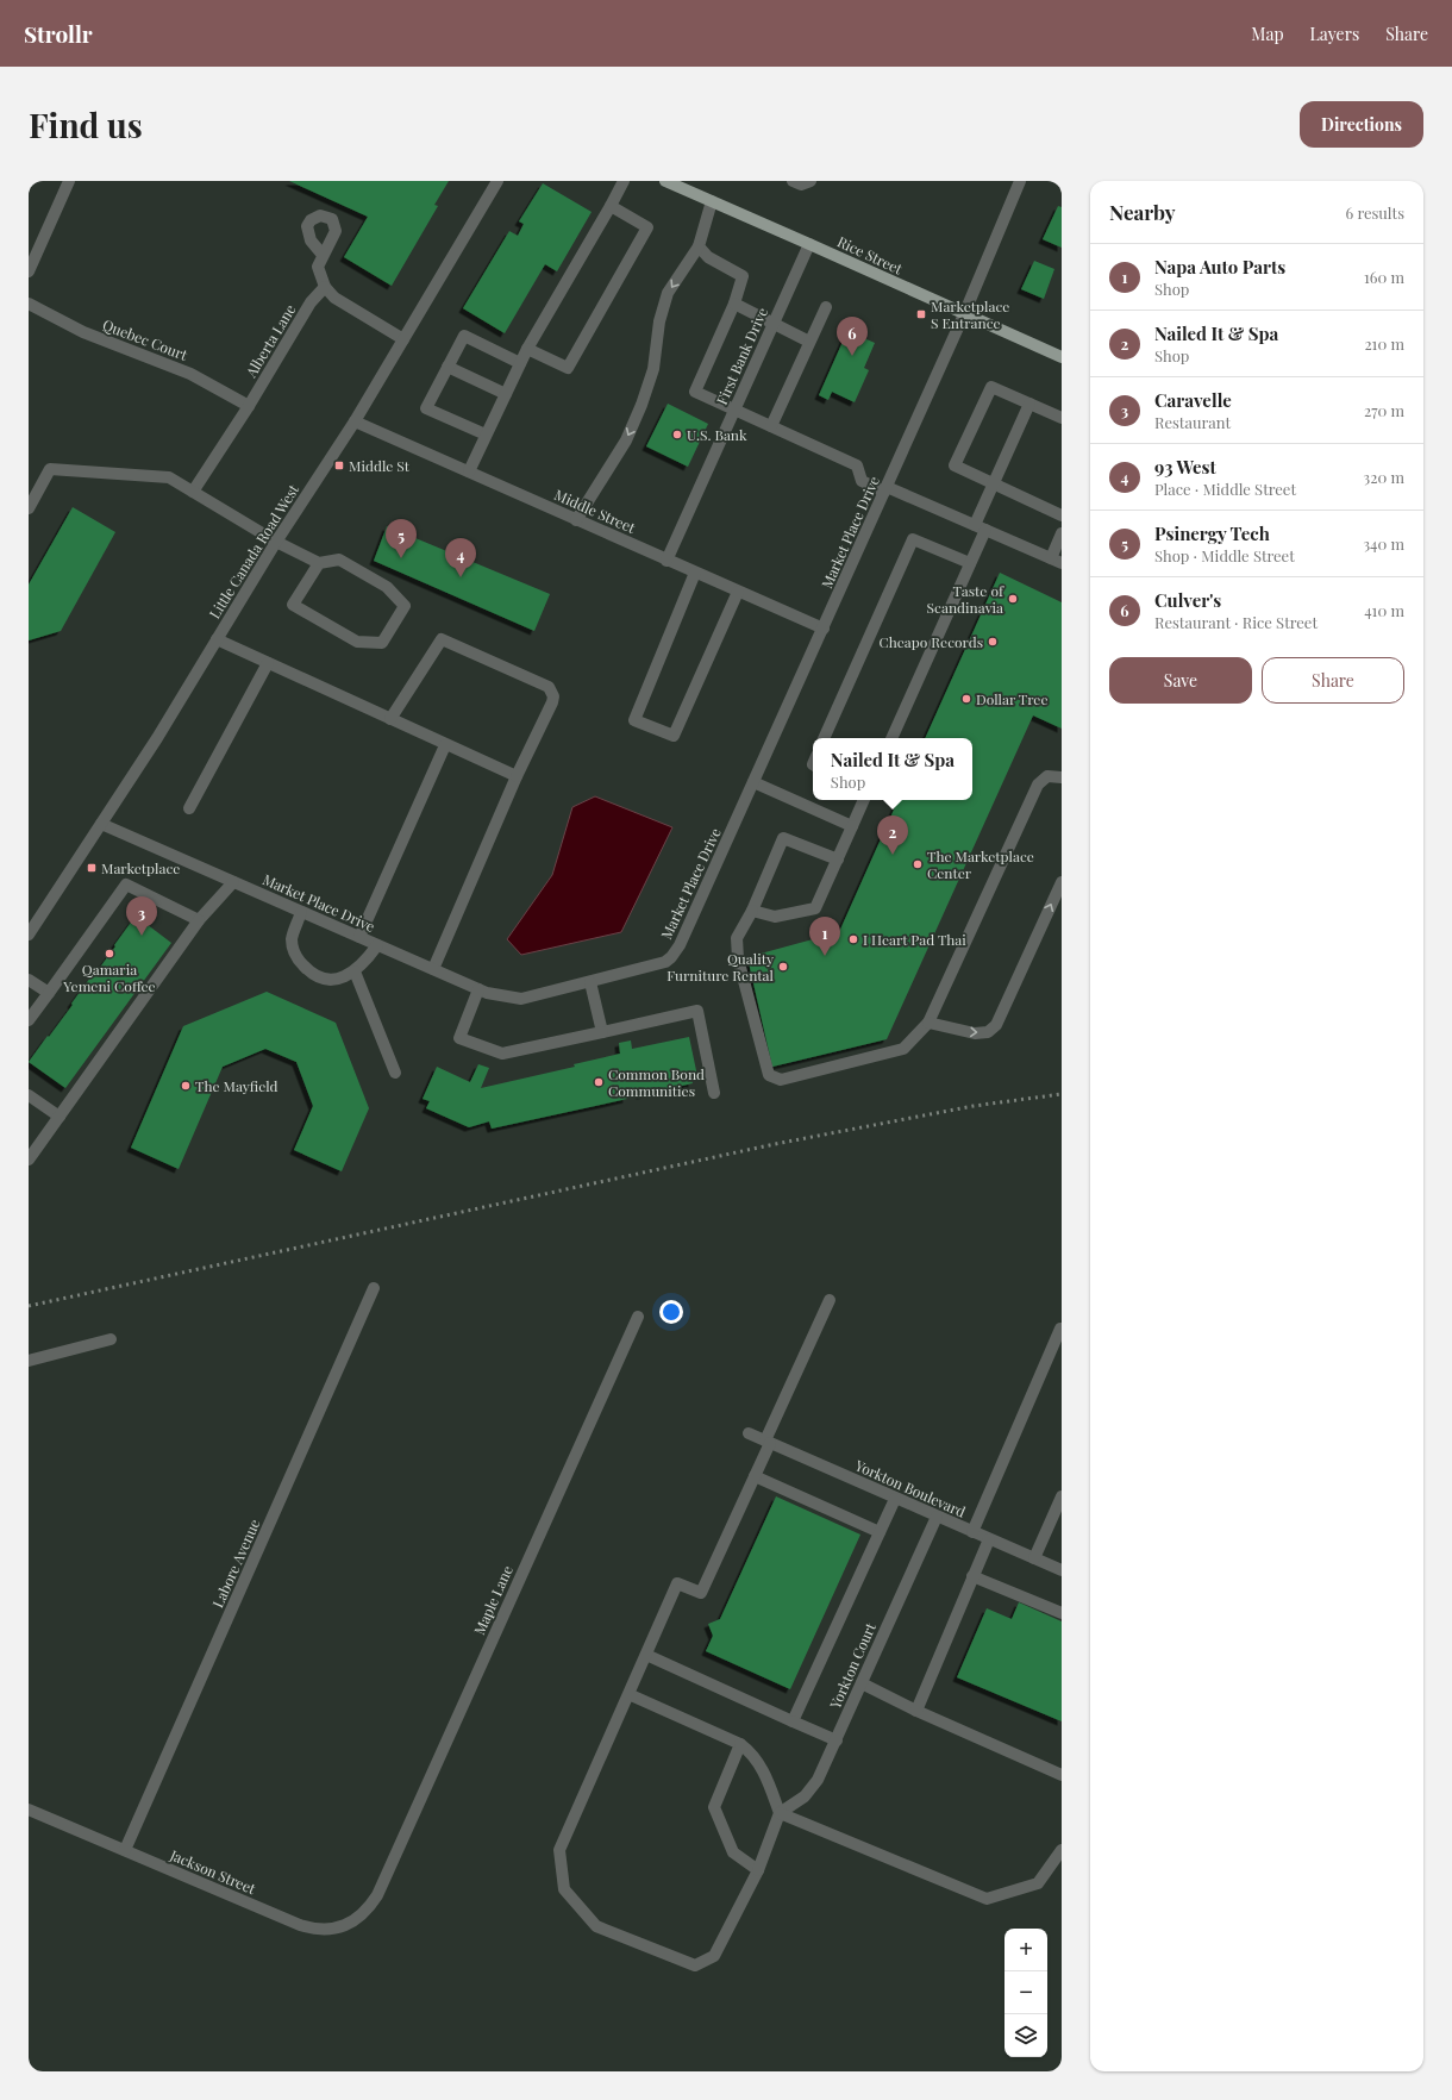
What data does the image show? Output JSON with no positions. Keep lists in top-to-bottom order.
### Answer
{
  "streets": {
    "main road": ["Rice Street"],
    "street": [
      "Quebec Court",
      "Alberta Lane",
      "First Bank Drive",
      "Middle Street",
      "Market Place Drive",
      "Little Canada Road West",
      "Yorkton Boulevard",
      "Labore Avenue",
      "Maple Lane",
      "Yorkton Court",
      "Jackson Street"
    ]
  },
  "crossings": [
    ["Rice Street", "First Bank Drive"],
    ["Rice Street", "Market Place Drive"],
    ["Quebec Court", "Alberta Lane"],
    ["First Bank Drive", "Middle Street"],
    ["Middle Street", "Market Place Drive"],
    ["Middle Street", "Little Canada Road West"],
    ["Market Place Drive", "Little Canada Road West"],
    ["Yorkton Boulevard", "Yorkton Court"],
    ["Labore Avenue", "Jackson Street"],
    ["Maple Lane", "Jackson Street"]
  ],
  "places": {
    "transit": ["Marketplace S Entrance", "Middle St", "Marketplace"],
    "other": [
      "U.S. Bank",
      "Taste of Scandinavia",
      "Cheapo Records",
      "Dollar Tree",
      "The Marketplace Center",
      "I Heart Pad Thai",
      "Qamaria Yemeni Coffee",
      "Quality Furniture Rental",
      "Common Bond Communities",
      "The Mayfield"
    ]
  },
  "page": {
    "header": "Strollr",
    "nav": ["Map", "Layers", "Share"],
    "buttons": [
      "Directions",
      ["Save", "Share"]
    ],
    "title": "Find us",
    "heading": ["Nearby", "6 results"],
    "list": [
      {
        "mark": "1",
        "name": "Napa Auto Parts",
        "note": "Shop",
        "value": "160 m"
      },
      {
        "mark": "2",
        "name": "Nailed It & Spa",
        "note": "Shop",
        "value": "210 m"
      },
      {
        "mark": "3",
        "name": "Caravelle",
        "note": "Restaurant",
        "value": "270 m"
      },
      {
        "mark": "4",
        "name": "93 West",
        "note": "Place · Middle Street",
        "value": "320 m"
      },
      {
        "mark": "5",
        "name": "Psinergy Tech",
        "note": "Shop · Middle Street",
        "value": "340 m"
      },
      {
        "mark": "6",
        "name": "Culver's",
        "note": "Restaurant · Rice Street",
        "value": "410 m"
      }
    ],
    "pins": [
      "6",
      "5",
      "4",
      "2",
      "3",
      "1"
    ],
    "popup": ["Nailed It & Spa", "Shop"],
    "map_buttons": ["+", "−"]
  }
}
